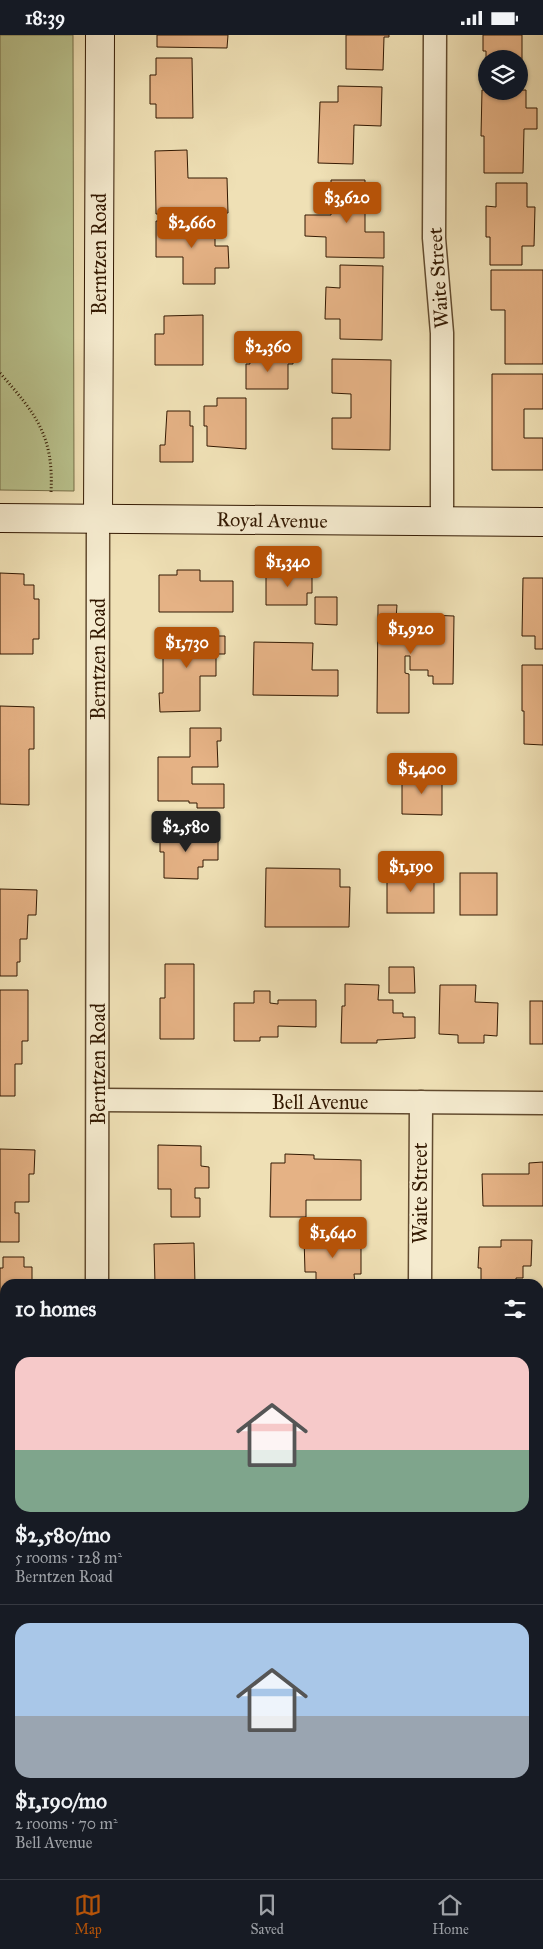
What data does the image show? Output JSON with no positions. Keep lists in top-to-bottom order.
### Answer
{
  "streets": {
    "street": [
      "Berntzen Road",
      "Waite Street",
      "Royal Avenue",
      "Bell Avenue"
    ]
  },
  "crossings": [
    ["Berntzen Road", "Royal Avenue"],
    ["Berntzen Road", "Bell Avenue"],
    ["Waite Street", "Royal Avenue"],
    ["Waite Street", "Bell Avenue"]
  ],
  "page": {
    "status": "18:39",
    "price": [
      "$3,620",
      "$2,660",
      "$2,360",
      "$1,340",
      "$1,920",
      "$1,730",
      "$1,400",
      "$2,580",
      "$1,190",
      "$1,640"
    ],
    "heading": "10 homes",
    "list": [
      {
        "name": "$2,580/mo",
        "note": "5 rooms · 128 m² · Berntzen Road"
      },
      {
        "name": "$1,190/mo",
        "note": "2 rooms · 70 m² · Bell Avenue"
      }
    ],
    "tabs": ["Map", "Saved", "Home"]
  }
}
